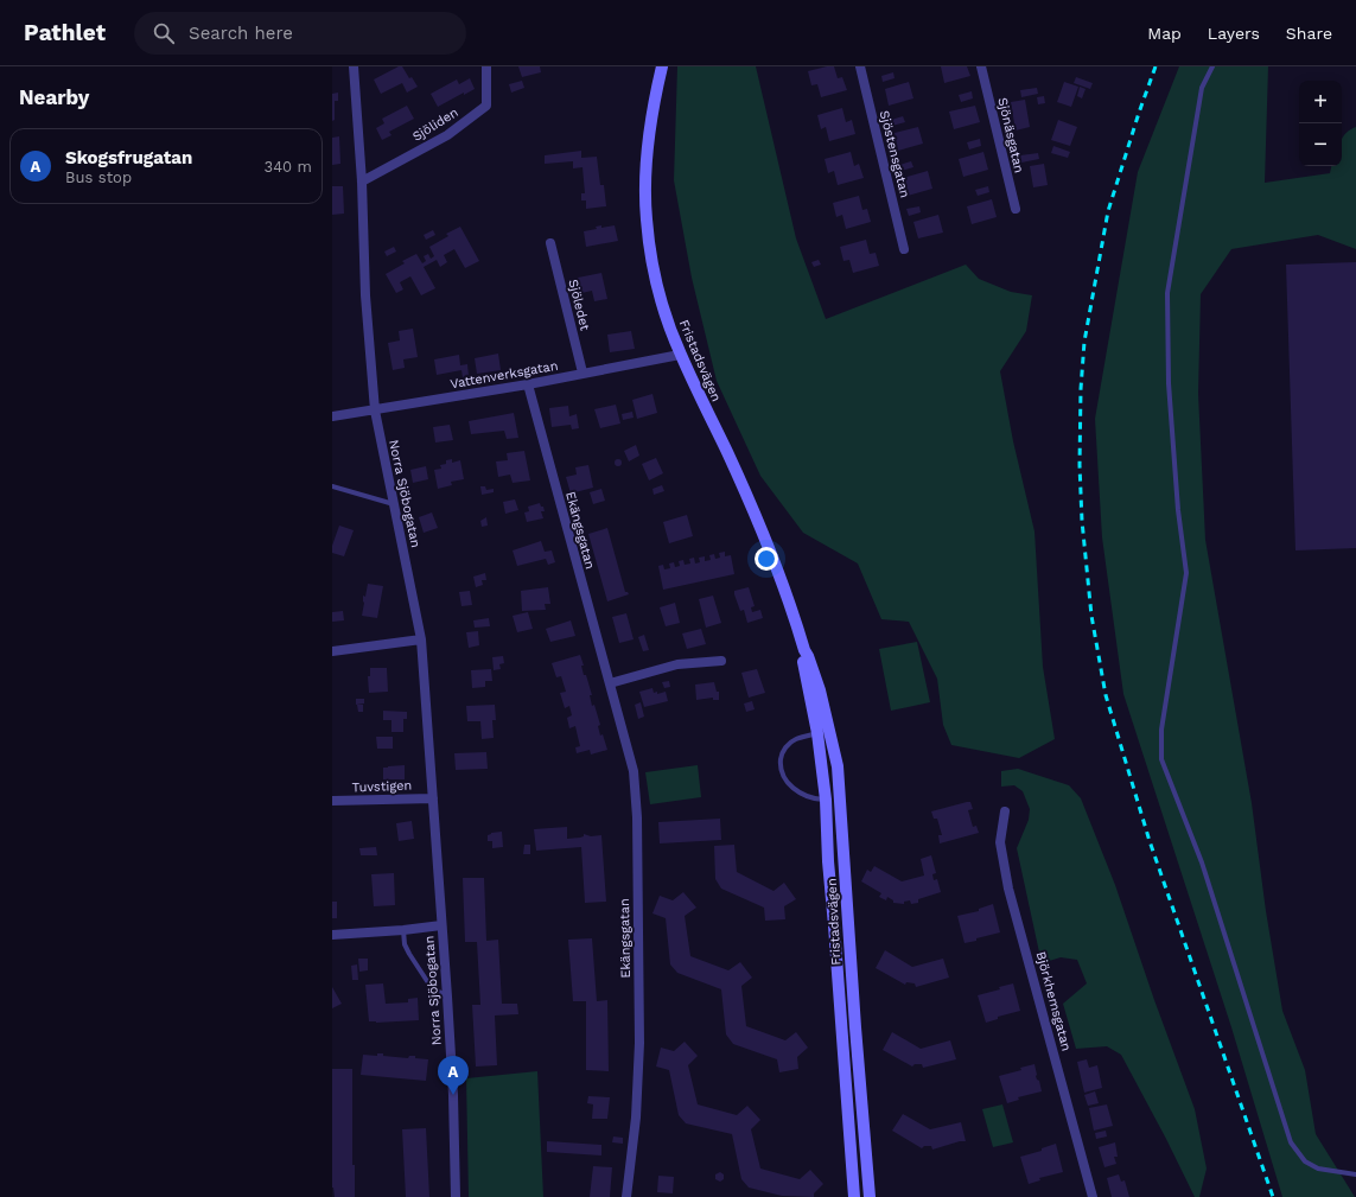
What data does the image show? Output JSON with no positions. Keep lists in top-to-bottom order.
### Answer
{
  "streets": {
    "street": [
      "Sjöliden",
      "Sjönäsgatan",
      "Sjöstensgatan",
      "Sjöledet",
      "Fristadsvägen",
      "Vattenverksgatan",
      "Norra Sjöbogatan",
      "Ekängsgatan",
      "Tuvstigen",
      "Björkhemsgatan"
    ]
  },
  "crossings": [
    ["Sjöliden", "Norra Sjöbogatan"],
    ["Sjöledet", "Vattenverksgatan"],
    ["Fristadsvägen", "Vattenverksgatan"],
    ["Vattenverksgatan", "Norra Sjöbogatan"],
    ["Vattenverksgatan", "Ekängsgatan"],
    ["Norra Sjöbogatan", "Tuvstigen"]
  ],
  "page": {
    "header": "Pathlet",
    "search": "Search here",
    "nav": ["Map", "Layers", "Share"],
    "heading": "Nearby",
    "map_buttons": ["+", "−"],
    "list": [
      {
        "mark": "A",
        "name": "Skogsfrugatan",
        "note": "Bus stop",
        "value": "340 m"
      }
    ],
    "pins": "A"
  }
}
